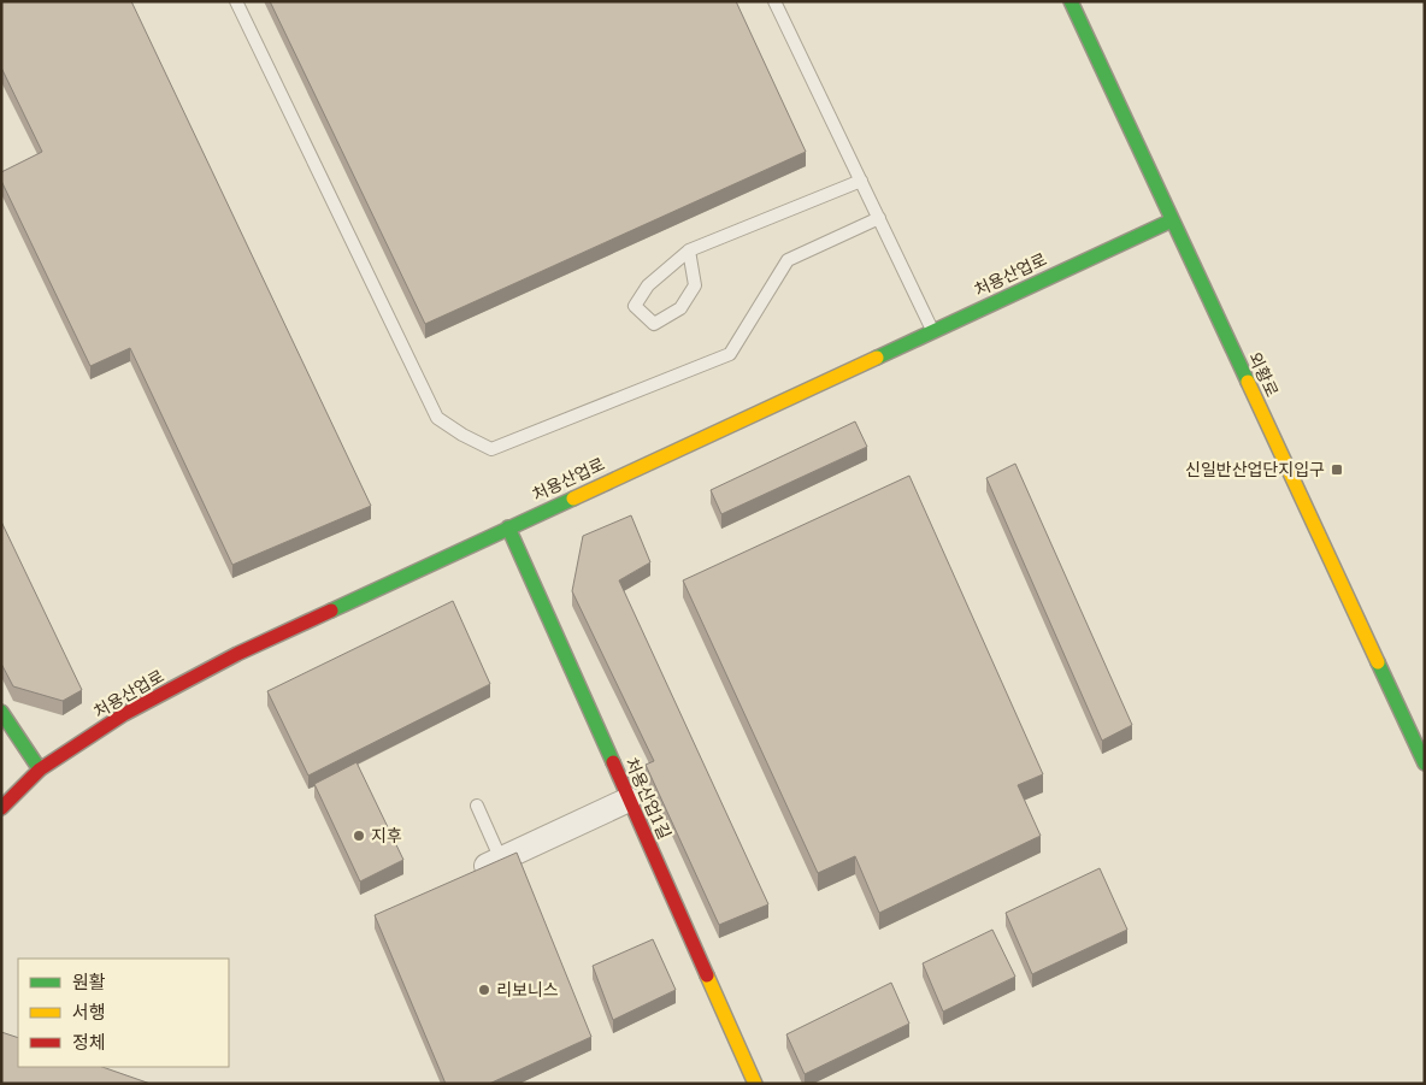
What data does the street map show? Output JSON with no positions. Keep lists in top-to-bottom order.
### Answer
{
  "streets": {
    "main road": ["처용산업로", "외황로", "처용산업1길"]
  },
  "crossings": [
    ["처용산업로", "외황로"],
    ["처용산업로", "처용산업1길"]
  ],
  "places": {
    "transit": ["신일반산업단지입구"],
    "other": ["지후", "리보니스"]
  },
  "legend": ["원활", "서행", "정체"]
}
